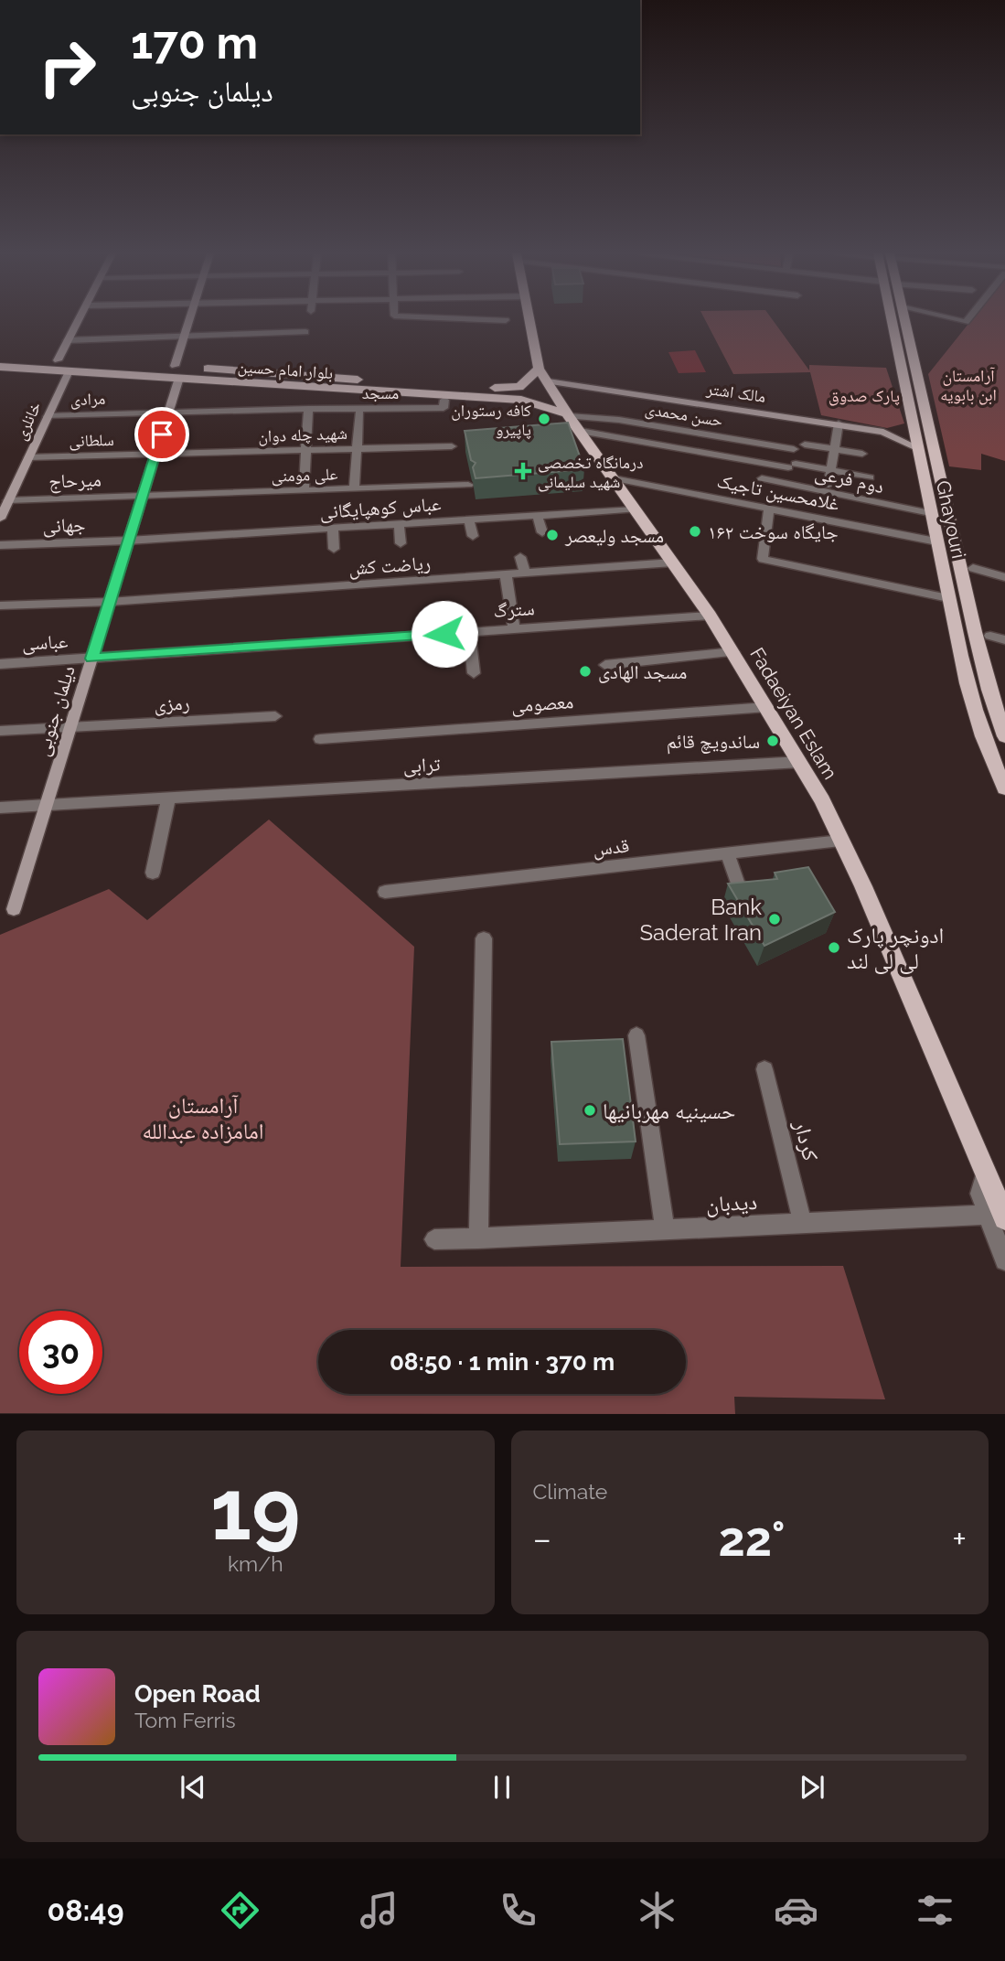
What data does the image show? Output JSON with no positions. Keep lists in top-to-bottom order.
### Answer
{
  "streets": {
    "main road": ["بلوار امام حسین", "Ghayouri", "Fadaeiyan Eslam"],
    "street": [
      "مسجد",
      "مالک اشتر",
      "مرادی",
      "حسن محمدی",
      "خانلری",
      "شهید چله دوان",
      "سلطانی",
      "علی مومنی",
      "دوم فرعی",
      "میرحاج",
      "غلامحسین تاجیک",
      "عباس کوهپایگانی",
      "جهانی",
      "ریاضت کش",
      "سترگ",
      "عباسی",
      "رمزی",
      "معصومی",
      "دیلمان جنوبی",
      "ترابی",
      "قدس",
      "کردار",
      "دیدبان"
    ]
  },
  "crossings": [
    ["بلوار امام حسین", "حسن محمدی"],
    ["بلوار امام حسین", "خانلری"],
    ["بلوار امام حسین", "دیلمان جنوبی"],
    ["بلوار امام حسین", "Fadaeiyan Eslam"],
    ["مسجد", "مرادی"],
    ["مالک اشتر", "Ghayouri"],
    ["مالک اشتر", "Fadaeiyan Eslam"],
    ["مرادی", "خانلری"],
    ["مرادی", "دیلمان جنوبی"],
    ["حسن محمدی", "Fadaeiyan Eslam"],
    ["خانلری", "سلطانی"],
    ["خانلری", "میرحاج"],
    ["شهید چله دوان", "سلطانی"],
    ["شهید چله دوان", "دیلمان جنوبی"],
    ["سلطانی", "دیلمان جنوبی"],
    ["علی مومنی", "میرحاج"],
    ["علی مومنی", "دیلمان جنوبی"],
    ["دوم فرعی", "Ghayouri"],
    ["میرحاج", "دیلمان جنوبی"],
    ["غلامحسین تاجیک", "Ghayouri"],
    ["غلامحسین تاجیک", "Fadaeiyan Eslam"],
    ["عباس کوهپایگانی", "جهانی"],
    ["عباس کوهپایگانی", "دیلمان جنوبی"],
    ["عباس کوهپایگانی", "Fadaeiyan Eslam"],
    ["جهانی", "دیلمان جنوبی"],
    ["ریاضت کش", "دیلمان جنوبی"],
    ["ریاضت کش", "Fadaeiyan Eslam"],
    ["سترگ", "عباسی"],
    ["سترگ", "دیلمان جنوبی"],
    ["سترگ", "Fadaeiyan Eslam"],
    ["عباسی", "دیلمان جنوبی"],
    ["رمزی", "دیلمان جنوبی"],
    ["معصومی", "Fadaeiyan Eslam"],
    ["دیلمان جنوبی", "ترابی"],
    ["Fadaeiyan Eslam", "ترابی"],
    ["Fadaeiyan Eslam", "قدس"],
    ["کردار", "دیدبان"]
  ],
  "parks": ["آرامستان ابن بابویه", "پارک صدوق", "آرامستان امامزاده عبدالله"],
  "places": {
    "other": [
      "کافه رستوران پاپیرو",
      "جایگاه سوخت ۱۶۲",
      "مسجد ولیعصر",
      "مسجد الهادی",
      "ساندویچ قائم",
      "Bank Saderat Iran",
      "ادونچر پارک لی لی لند",
      "حسینیه مهربانیها"
    ],
    "health": ["درمانگاه تخصصی شهید سلیمانی"]
  },
  "page": {
    "turn": ["170 m", "دیلمان جنوبی"],
    "limit": "30",
    "trip": "08:50 · 1 min · 370 m",
    "tile": [
      ["19", "km/h"],
      "Climate"
    ],
    "heat": ["−", "22°", "+"],
    "song": ["Open Road", "Tom Ferris"],
    "tabs": "08:49"
  }
}
